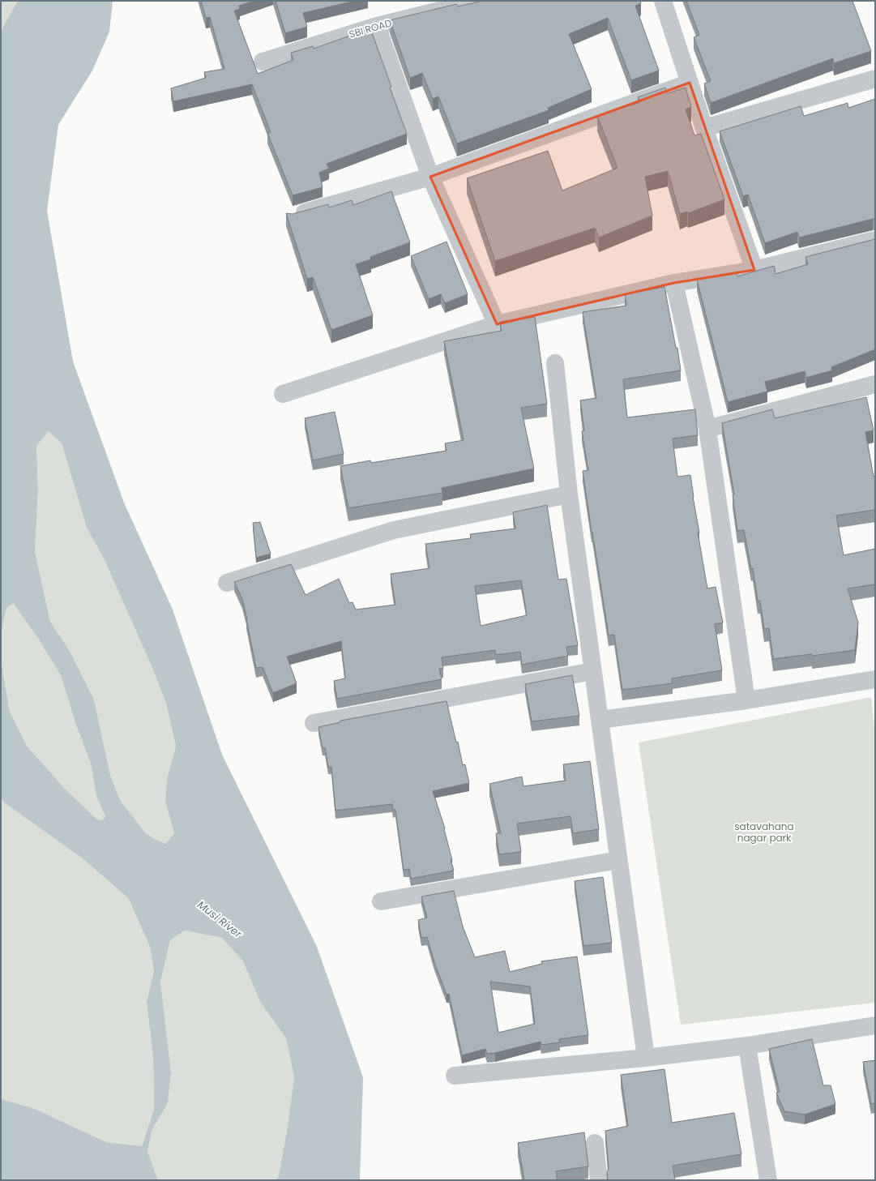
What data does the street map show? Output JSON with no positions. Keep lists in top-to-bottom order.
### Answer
{
  "streets": {
    "street": ["SBI ROAD"]
  },
  "water": ["Musi River"],
  "parks": ["satavahana nagar park"]
}
